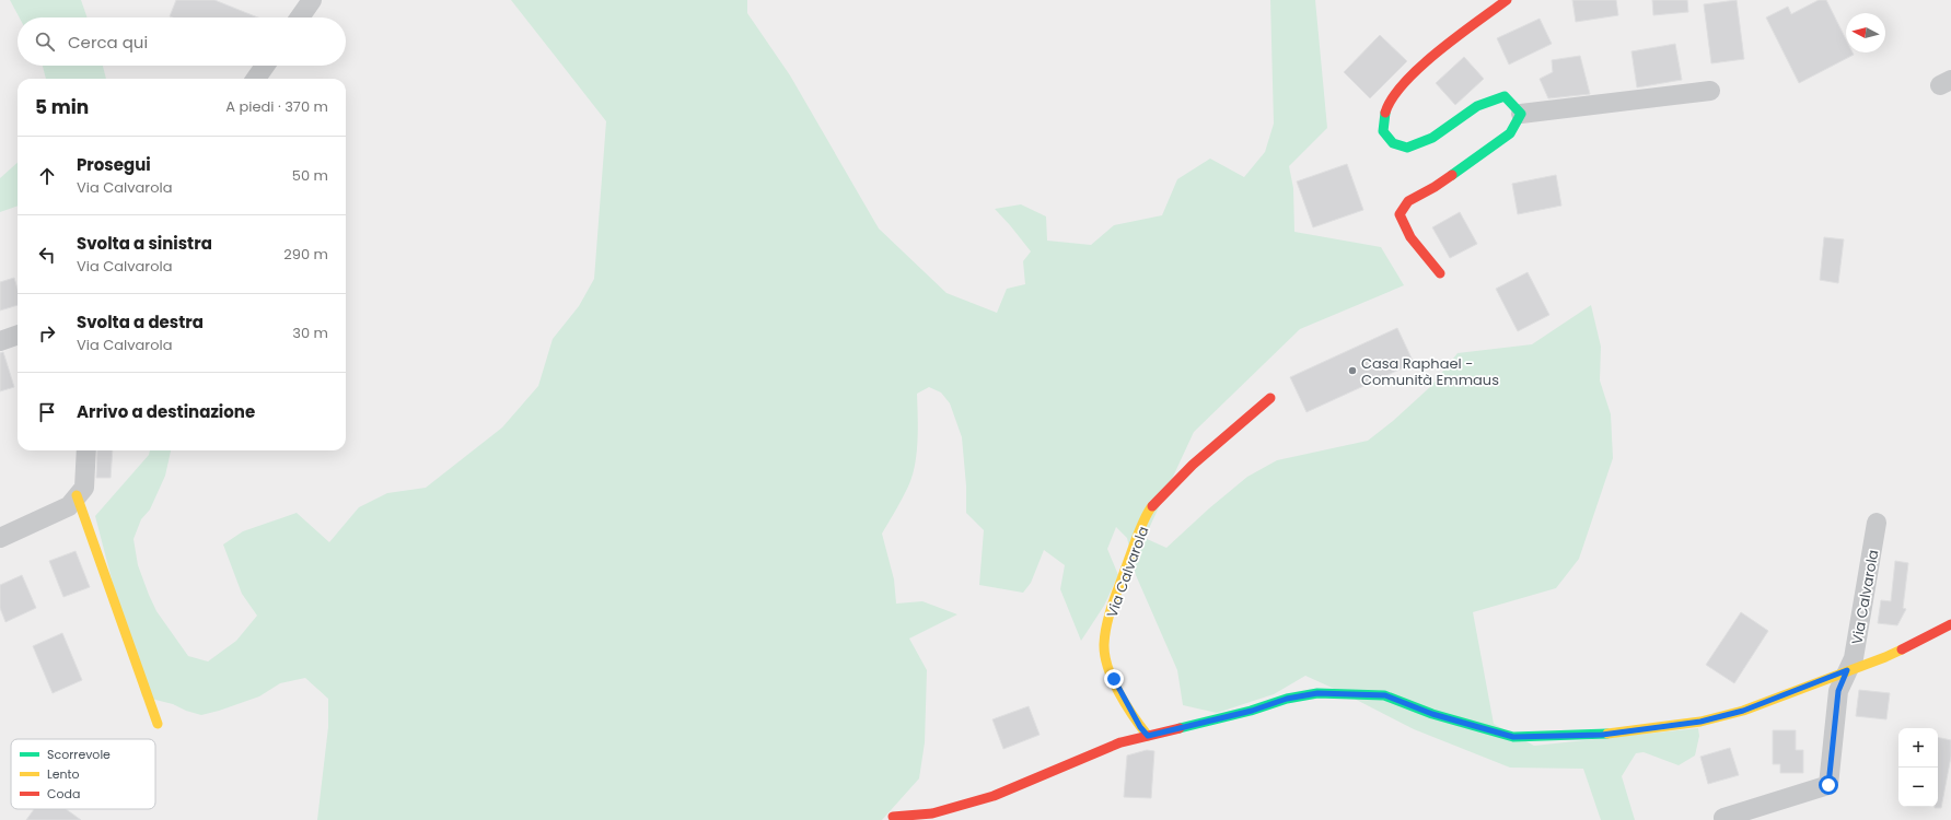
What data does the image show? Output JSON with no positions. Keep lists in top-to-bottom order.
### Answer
{
  "streets": {
    "street": ["Via Calvarola"]
  },
  "places": ["Casa Raphael - Comunità Emmaus"],
  "legend": ["Scorrevole", "Lento", "Coda"],
  "north": "left",
  "page": {
    "search": "Cerca qui",
    "heading": ["5 min", "A piedi · 370 m"],
    "list": [
      ["Prosegui", "Via Calvarola", "50 m"],
      ["Svolta a sinistra", "Via Calvarola", "290 m"],
      ["Svolta a destra", "Via Calvarola", "30 m"],
      "Arrivo a destinazione"
    ],
    "map_buttons": ["+", "−"]
  }
}
